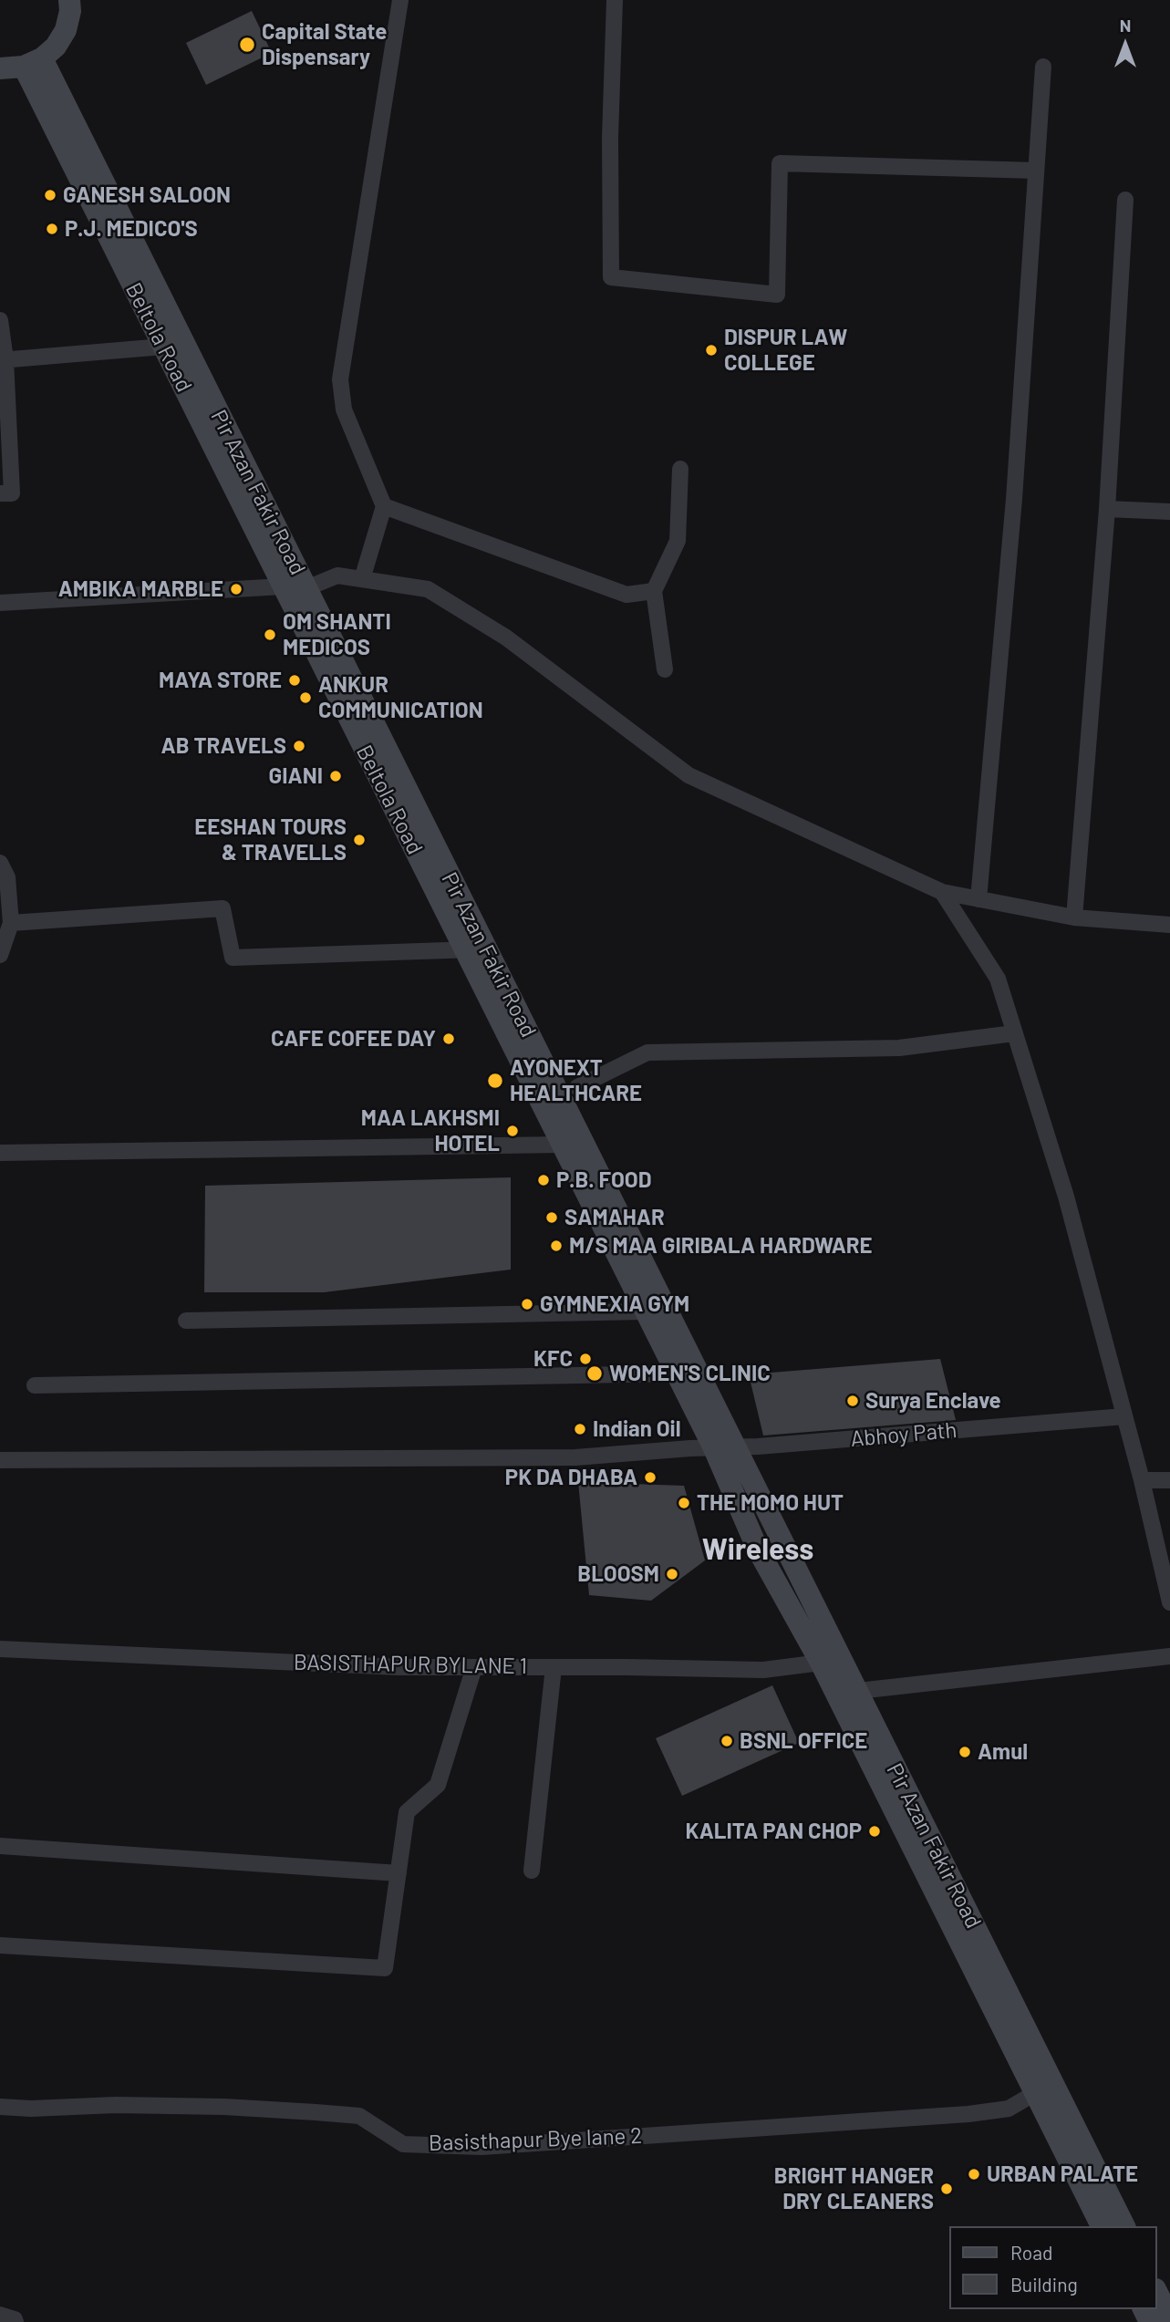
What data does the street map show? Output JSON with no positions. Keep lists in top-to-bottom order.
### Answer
{
  "streets": {
    "main road": ["Beltola Road", "Pir Azan Fakir Road"],
    "street": ["Abhoy Path", "BASISTHAPUR BYLANE 1", "Basisthapur Bye lane 2"]
  },
  "crossings": [
    ["Beltola Road", "Pir Azan Fakir Road"],
    ["Pir Azan Fakir Road", "Abhoy Path"],
    ["Pir Azan Fakir Road", "BASISTHAPUR BYLANE 1"],
    ["Pir Azan Fakir Road", "Basisthapur Bye lane 2"]
  ],
  "districts": ["Wireless"],
  "places": [
    "Capital State Dispensary",
    "GANESH SALOON",
    "P.J. MEDICO'S",
    "DISPUR LAW COLLEGE",
    "AMBIKA MARBLE",
    "OM SHANTI MEDICOS",
    "MAYA STORE",
    "ANKUR COMMUNICATION",
    "AB TRAVELS",
    "GIANI",
    "EESHAN TOURS & TRAVELLS",
    "CAFE COFEE DAY",
    "AYONEXT HEALTHCARE",
    "MAA LAKHSMI HOTEL",
    "P.B. FOOD",
    "SAMAHAR",
    "M/S MAA GIRIBALA HARDWARE",
    "GYMNEXIA GYM",
    "KFC",
    "WOMEN'S CLINIC",
    "Surya Enclave",
    "Indian Oil",
    "PK DA DHABA",
    "THE MOMO HUT",
    "BLOOSM",
    "BSNL OFFICE",
    "Amul",
    "KALITA PAN CHOP",
    "URBAN PALATE",
    "BRIGHT HANGER DRY CLEANERS"
  ],
  "legend": ["Road", "Building"],
  "north": "top"
}
